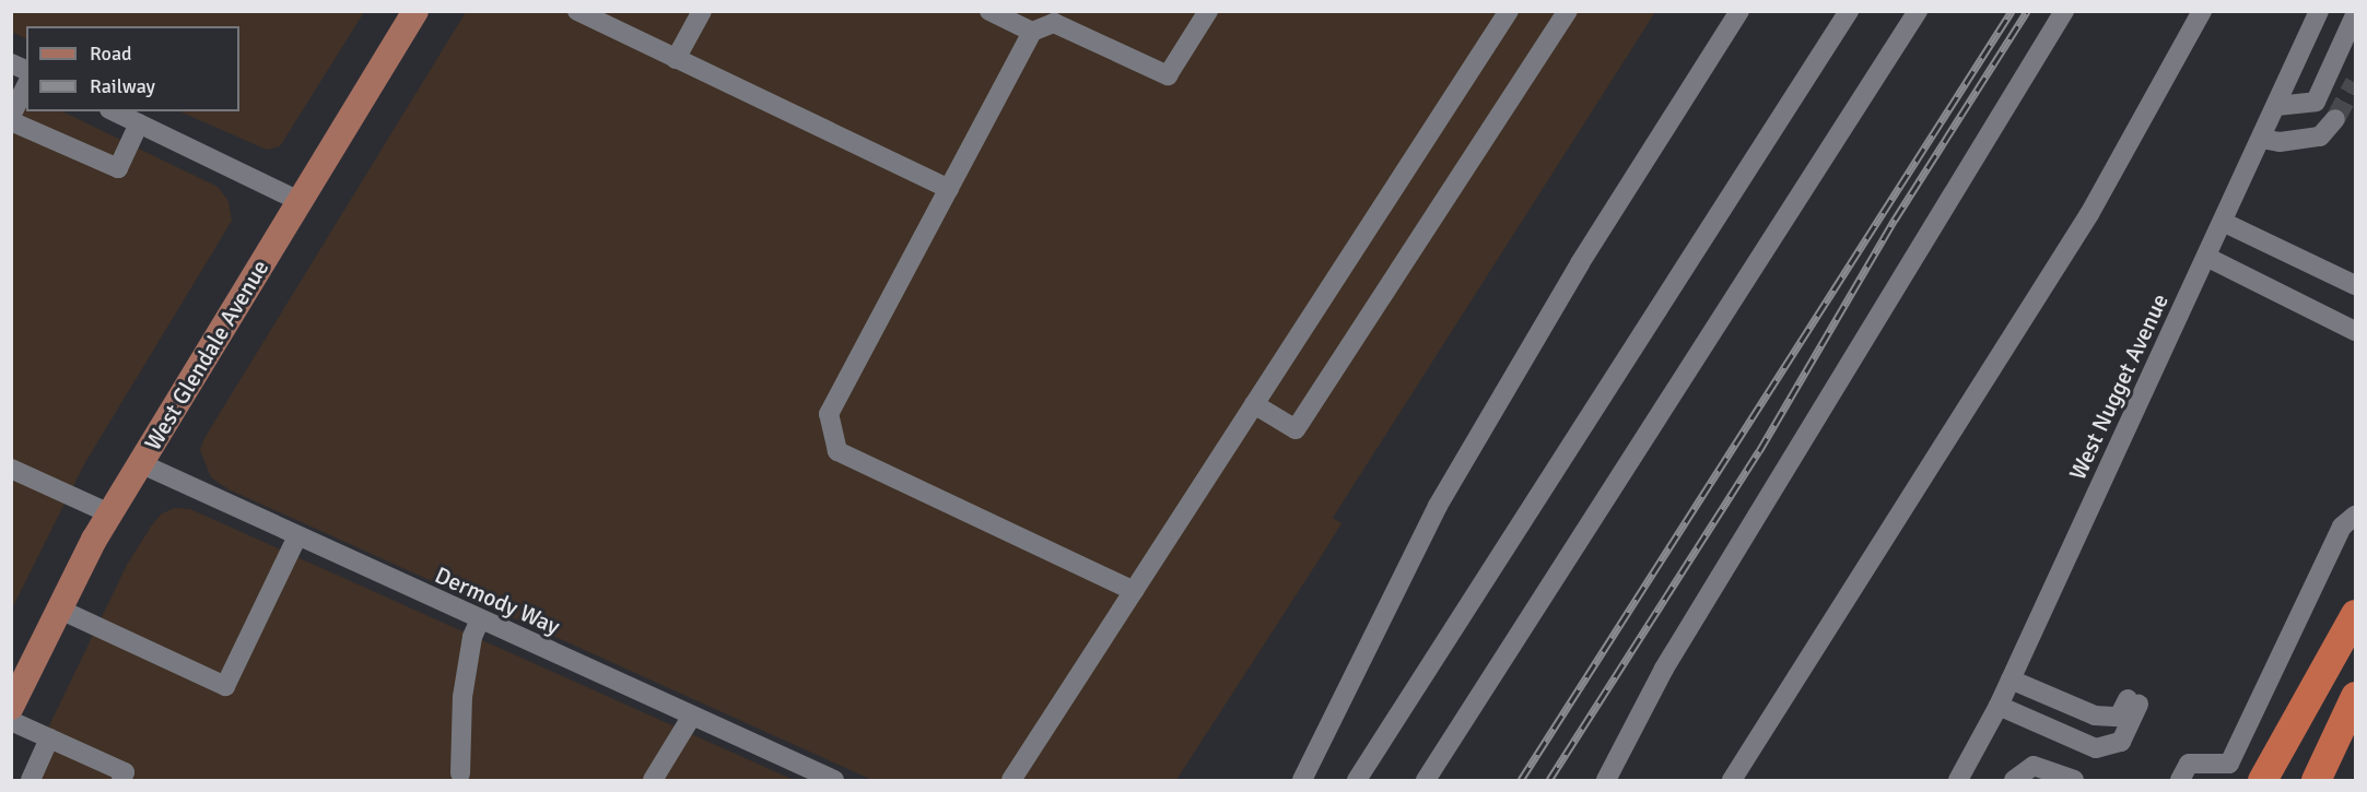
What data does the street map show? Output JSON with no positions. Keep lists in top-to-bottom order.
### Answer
{
  "streets": {
    "main road": ["West Glendale Avenue"],
    "street": ["West Nugget Avenue", "Dermody Way"]
  },
  "crossings": [
    ["West Glendale Avenue", "Dermody Way"]
  ],
  "legend": ["Road", "Railway"]
}
